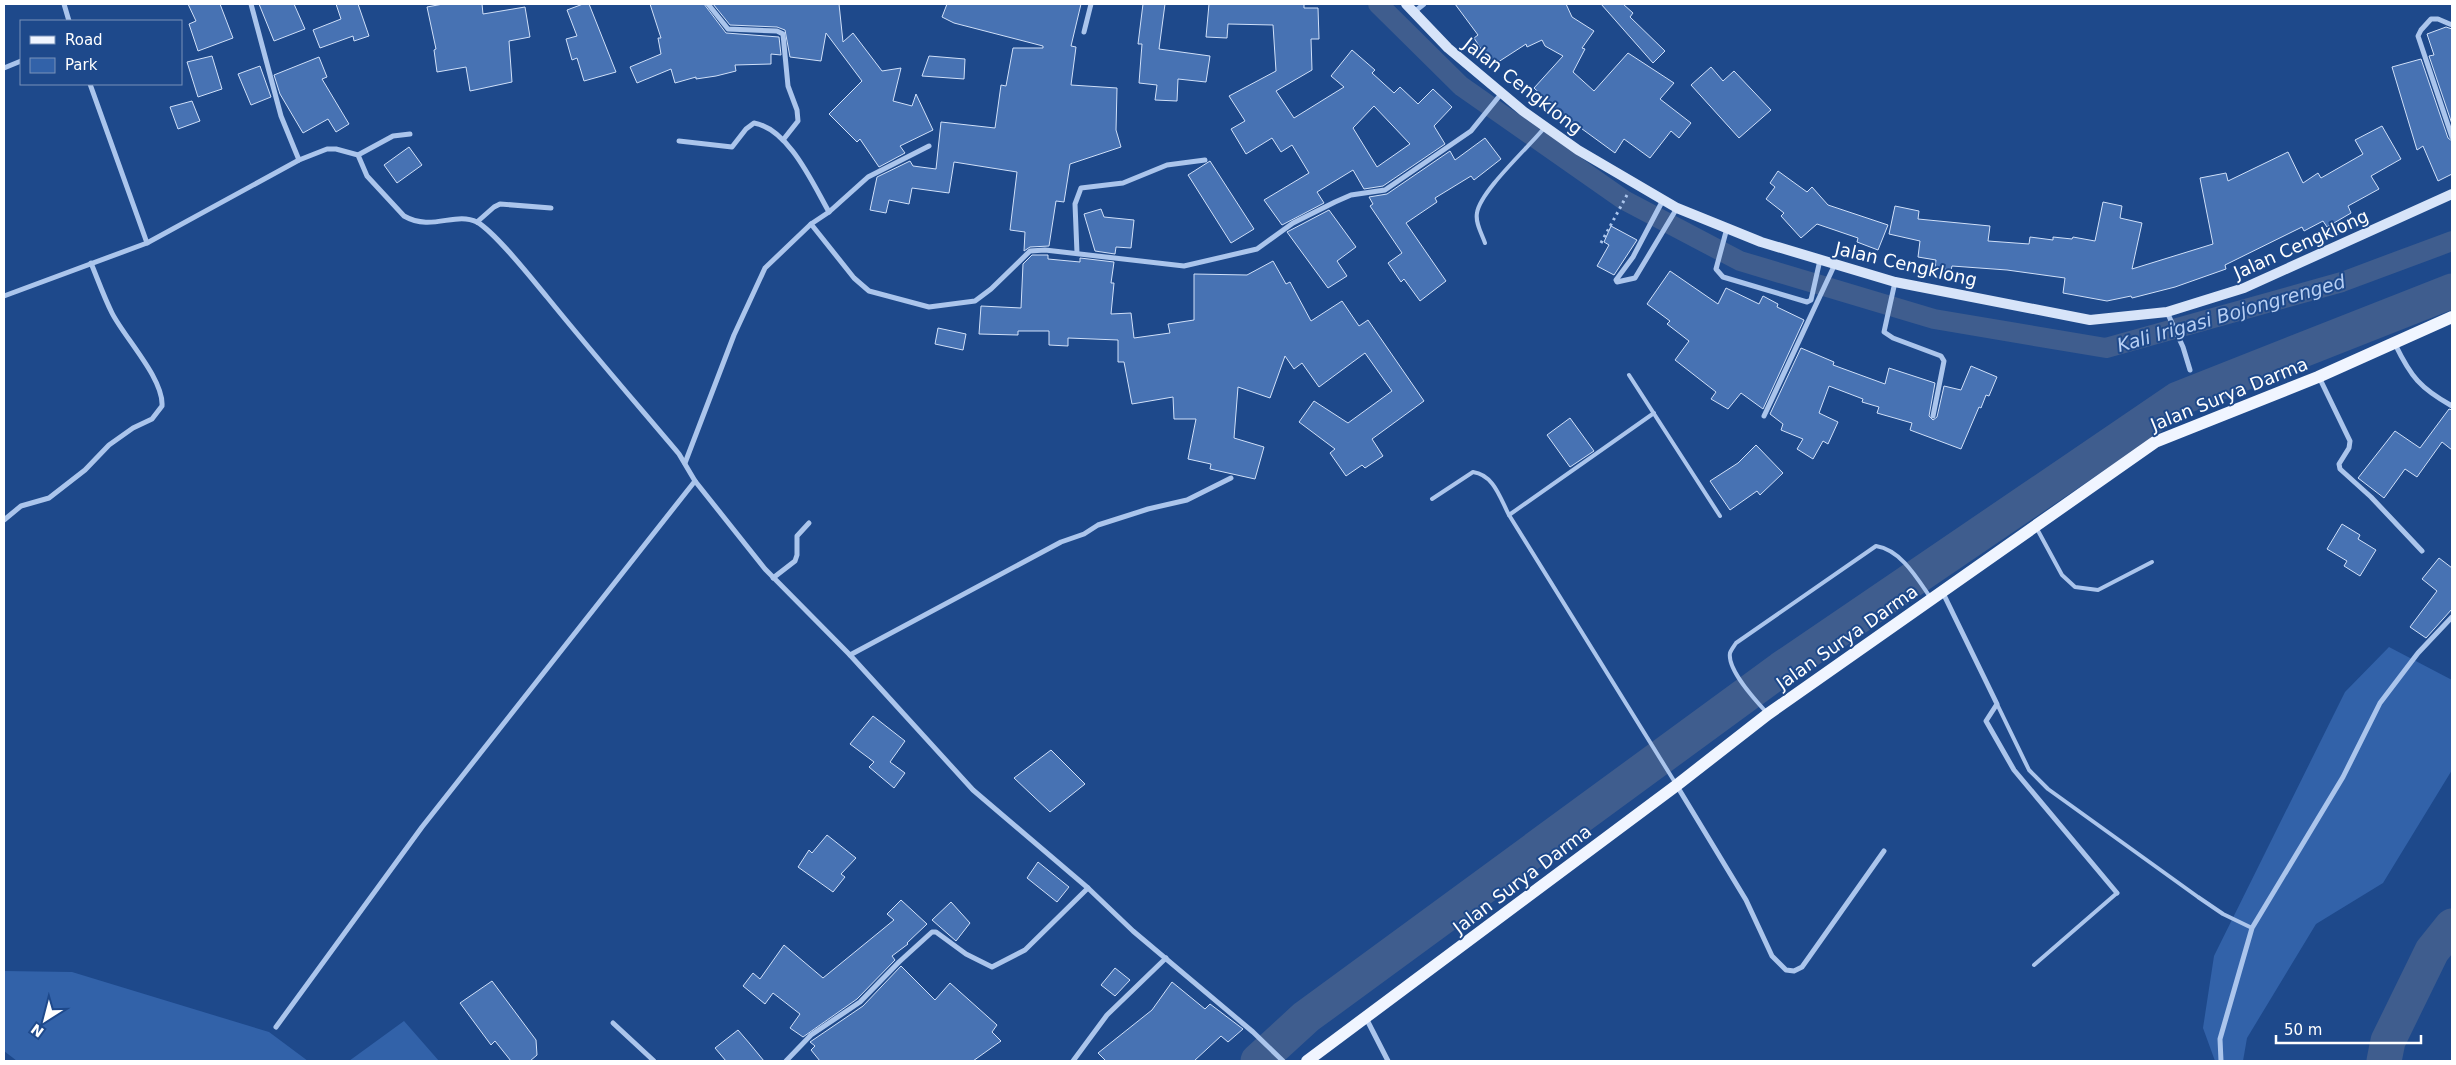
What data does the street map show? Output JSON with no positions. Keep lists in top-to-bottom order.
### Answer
{
  "streets": {
    "main road": ["Jalan Cengklong", "Jalan Surya Darma"]
  },
  "water": ["Kali Irigasi Bojongrenged"],
  "legend": ["Road", "Park"],
  "scale_bar": "50 m",
  "north": "bottom left"
}
